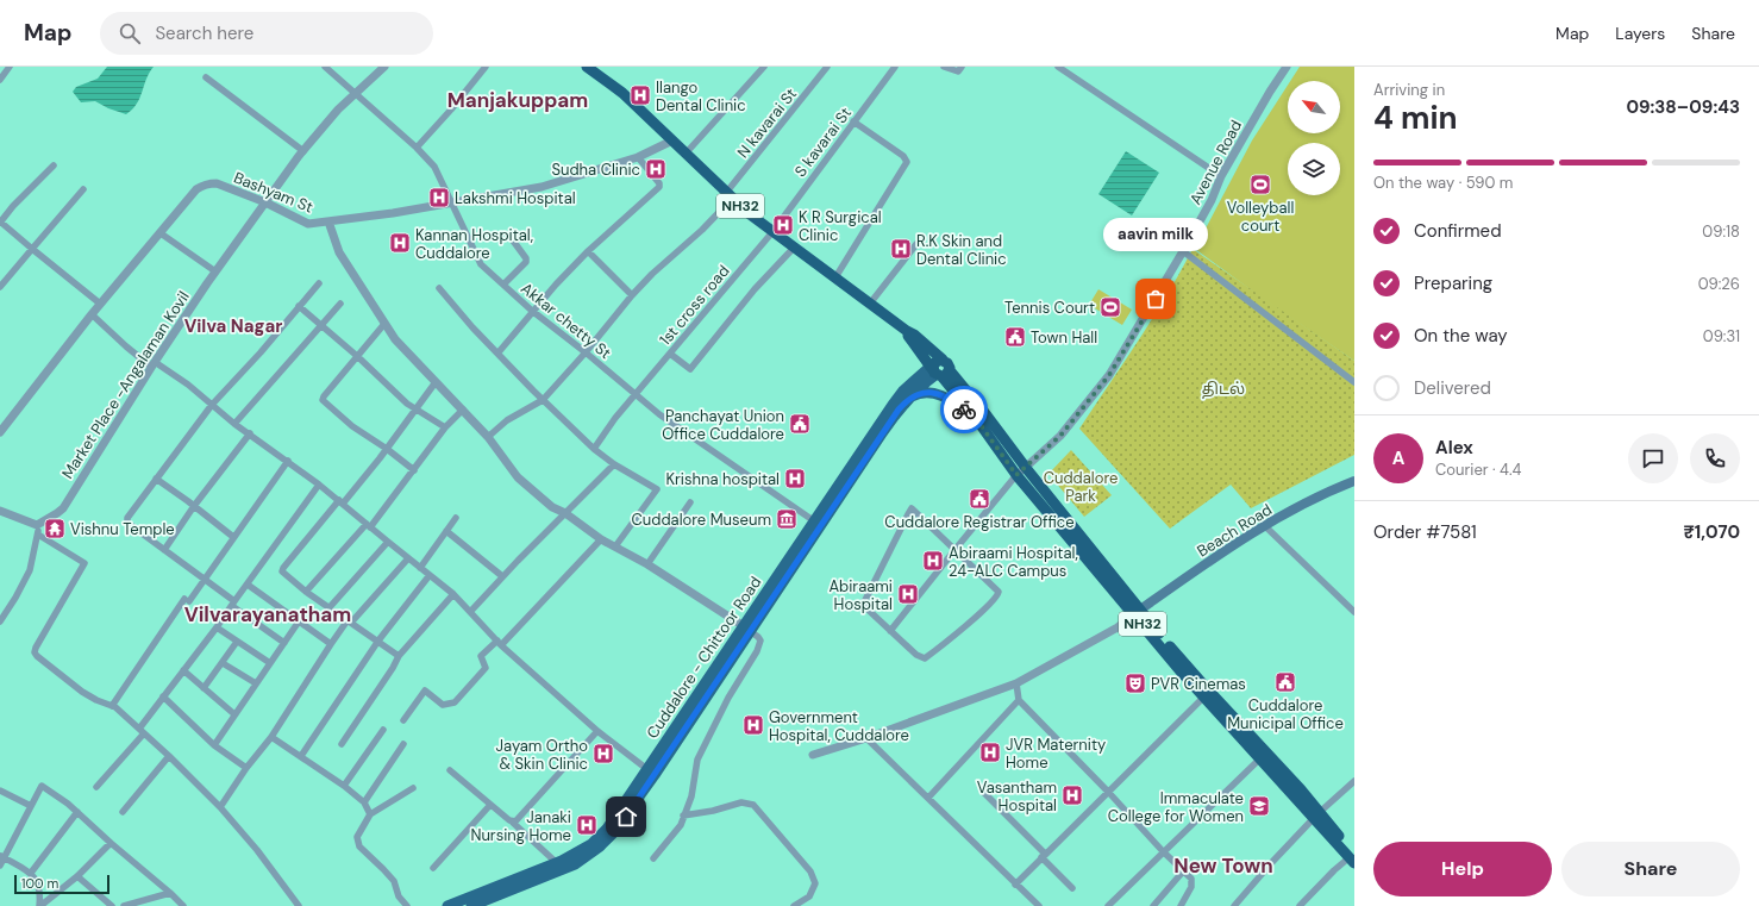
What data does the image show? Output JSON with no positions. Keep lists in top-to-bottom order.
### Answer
{
  "streets": {
    "highway": ["NH32"],
    "main road": ["Beach Road", "Cuddalore - Chittoor Road"],
    "street": [
      "N kavarai St",
      "S kavarai St",
      "Avenue Road",
      "Bashyam St",
      "1st cross road",
      "Akkar chetty St",
      "Market Place -Angalaman Kovil"
    ]
  },
  "crossings": [
    ["N kavarai St", "NH32"],
    ["N kavarai St", "Akkar chetty St"],
    ["S kavarai St", "NH32"],
    ["S kavarai St", "1st cross road"],
    ["Avenue Road", "NH32"],
    ["Bashyam St", "NH32"],
    ["Bashyam St", "Akkar chetty St"],
    ["Bashyam St", "Market Place -Angalaman Kovil"],
    ["NH32", "1st cross road"],
    ["NH32", "Beach Road"],
    ["NH32", "Cuddalore - Chittoor Road"],
    ["1st cross road", "Akkar chetty St"],
    ["Akkar chetty St", "Market Place -Angalaman Kovil"],
    ["Akkar chetty St", "Cuddalore - Chittoor Road"]
  ],
  "districts": [
    "Manjakuppam",
    "Vilva Nagar",
    "Vilvarayanatham",
    "New Town"
  ],
  "parks": ["திடல்", "Cuddalore Park"],
  "places": {
    "hospital": [
      "Ilango Dental Clinic",
      "Sudha Clinic",
      "Lakshmi Hospital",
      "K R Surgical Clinic",
      "Kannan Hospital, Cuddalore",
      "R.K Skin and Dental Clinic",
      "Krishna hospital",
      "Abiraami Hospital, 24-ALC Campus",
      "Abiraami Hospital",
      "Government Hospital, Cuddalore",
      "JVR Maternity Home",
      "Jayam Ortho & Skin Clinic",
      "Vasantham Hospital",
      "Janaki Nursing Home"
    ],
    "sports": ["Volleyball court", "Tennis Court"],
    "other": ["aavin milk"],
    "public building": [
      "Town Hall",
      "Panchayat Union Office Cuddalore",
      "Cuddalore Registrar Office",
      "Cuddalore Municipal Office"
    ],
    "museum": ["Cuddalore Museum"],
    "temple": ["Vishnu Temple"],
    "theatre": ["PVR Cinemas"],
    "school or university": ["Immaculate College for Women"]
  },
  "scale_bar": "100 m",
  "north": "top left",
  "page": {
    "header": "Map",
    "search": "Search here",
    "nav": ["Map", "Layers", "Share"],
    "heading": ["4 min", "Arriving in", "09:38–09:43"],
    "panel": [
      "Alex",
      "Courier · 4.4",
      "Order #7581",
      "₹1,070"
    ],
    "bar": "On the way · 590 m",
    "list": [
      ["Confirmed", "09:18"],
      ["Preparing", "09:26"],
      ["On the way", "09:31"],
      "Delivered"
    ],
    "bubble": "aavin milk",
    "round": "A",
    "buttons": ["Help", "Share"],
    "scale": "100 m"
  }
}
